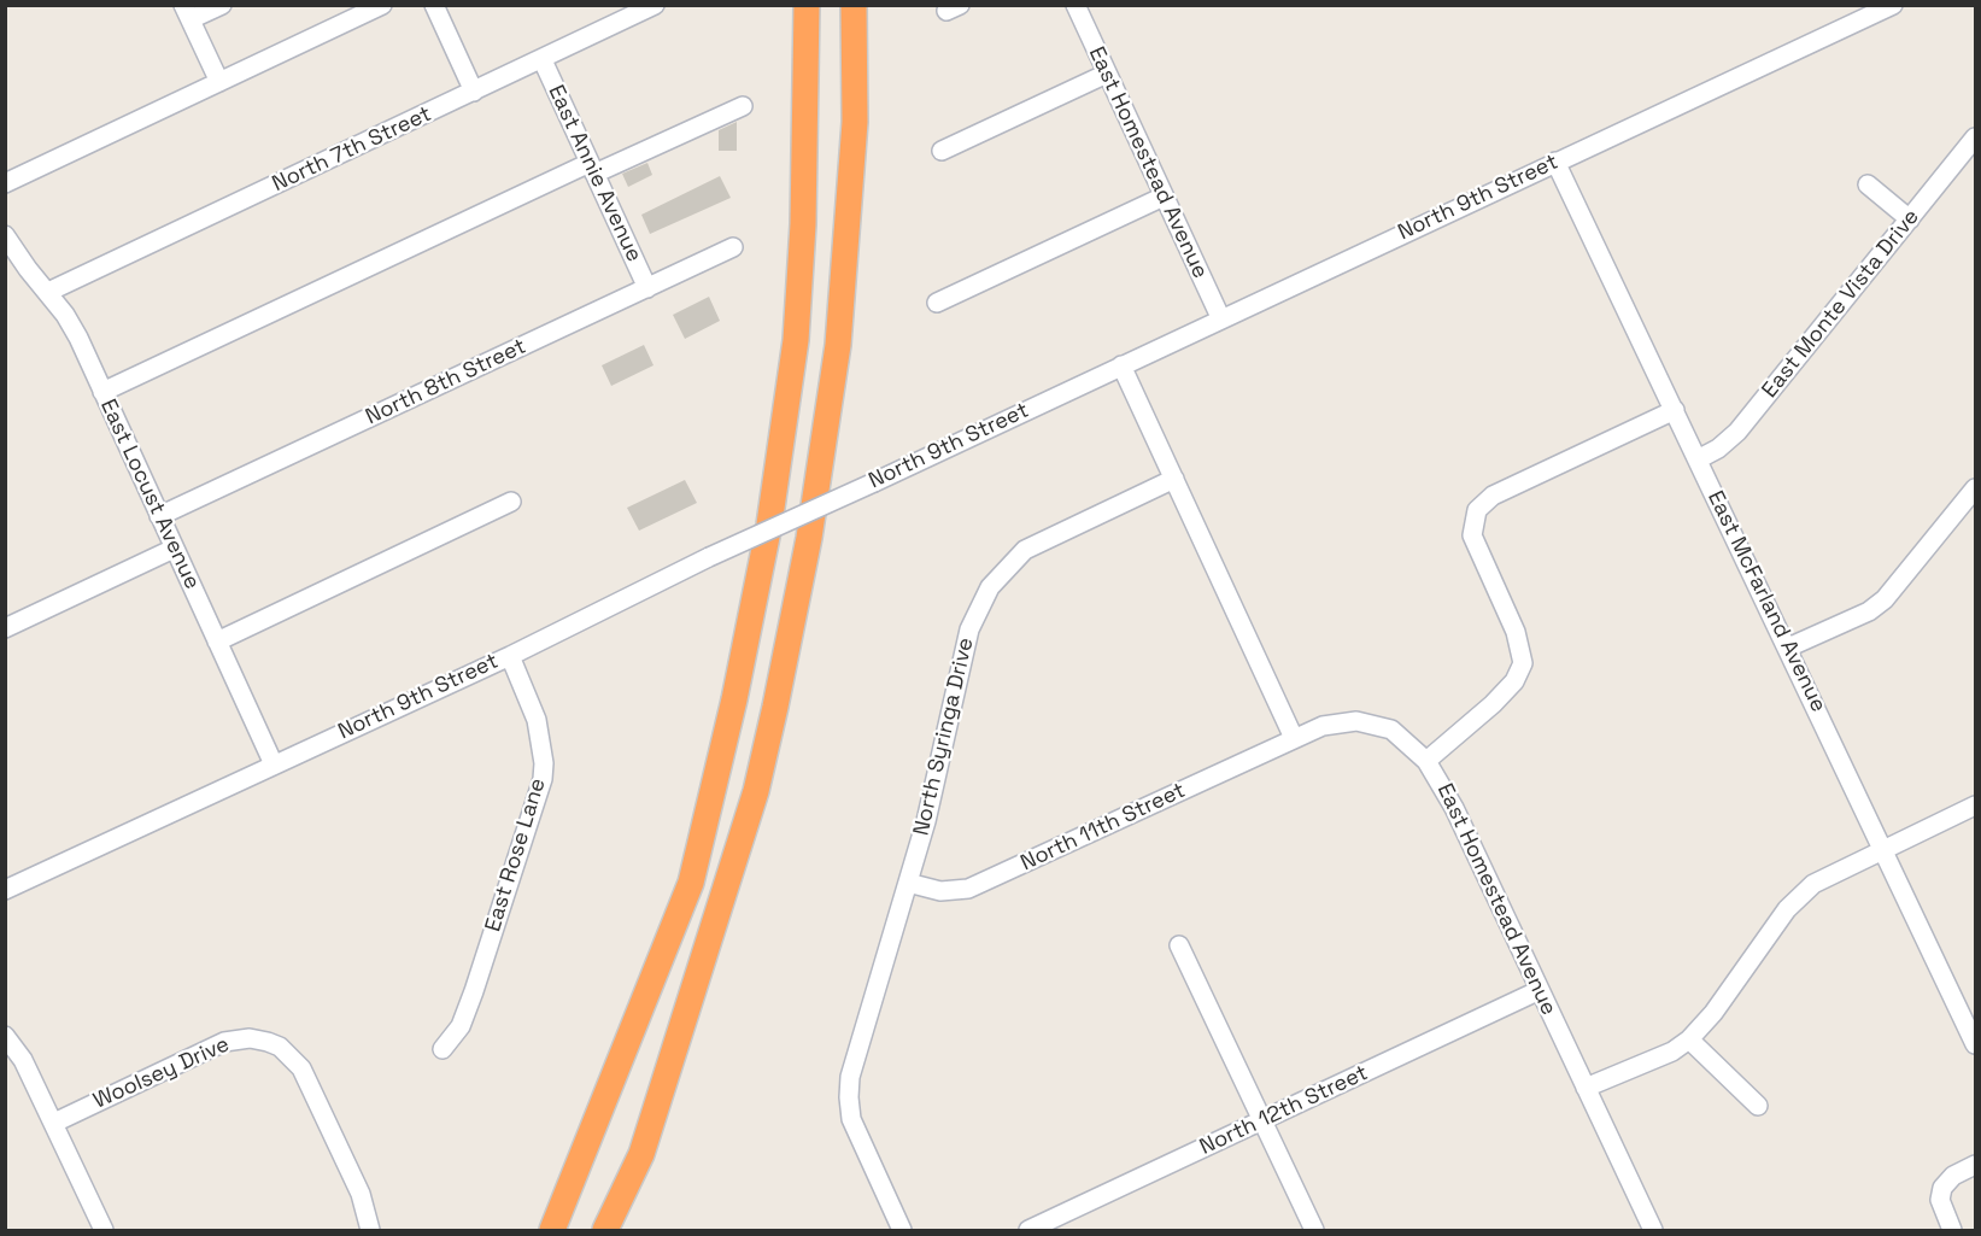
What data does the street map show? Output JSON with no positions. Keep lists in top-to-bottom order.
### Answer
{
  "streets": {
    "street": [
      "North 7th Street",
      "East Homestead Avenue",
      "East Annie Avenue",
      "North 9th Street",
      "East Monte Vista Drive",
      "North 8th Street",
      "East Locust Avenue",
      "East McFarland Avenue",
      "North Syringa Drive",
      "North 11th Street",
      "East Rose Lane",
      "Woolsey Drive",
      "North 12th Street"
    ]
  },
  "crossings": [
    ["North 7th Street", "East Annie Avenue"],
    ["North 7th Street", "East Locust Avenue"],
    ["East Homestead Avenue", "North 9th Street"],
    ["East Homestead Avenue", "North 11th Street"],
    ["East Homestead Avenue", "North 12th Street"],
    ["East Annie Avenue", "North 8th Street"],
    ["North 9th Street", "East Locust Avenue"],
    ["North 9th Street", "East McFarland Avenue"],
    ["North 9th Street", "East Rose Lane"],
    ["East Monte Vista Drive", "East McFarland Avenue"],
    ["North 8th Street", "East Locust Avenue"],
    ["North Syringa Drive", "North 11th Street"]
  ]
}
